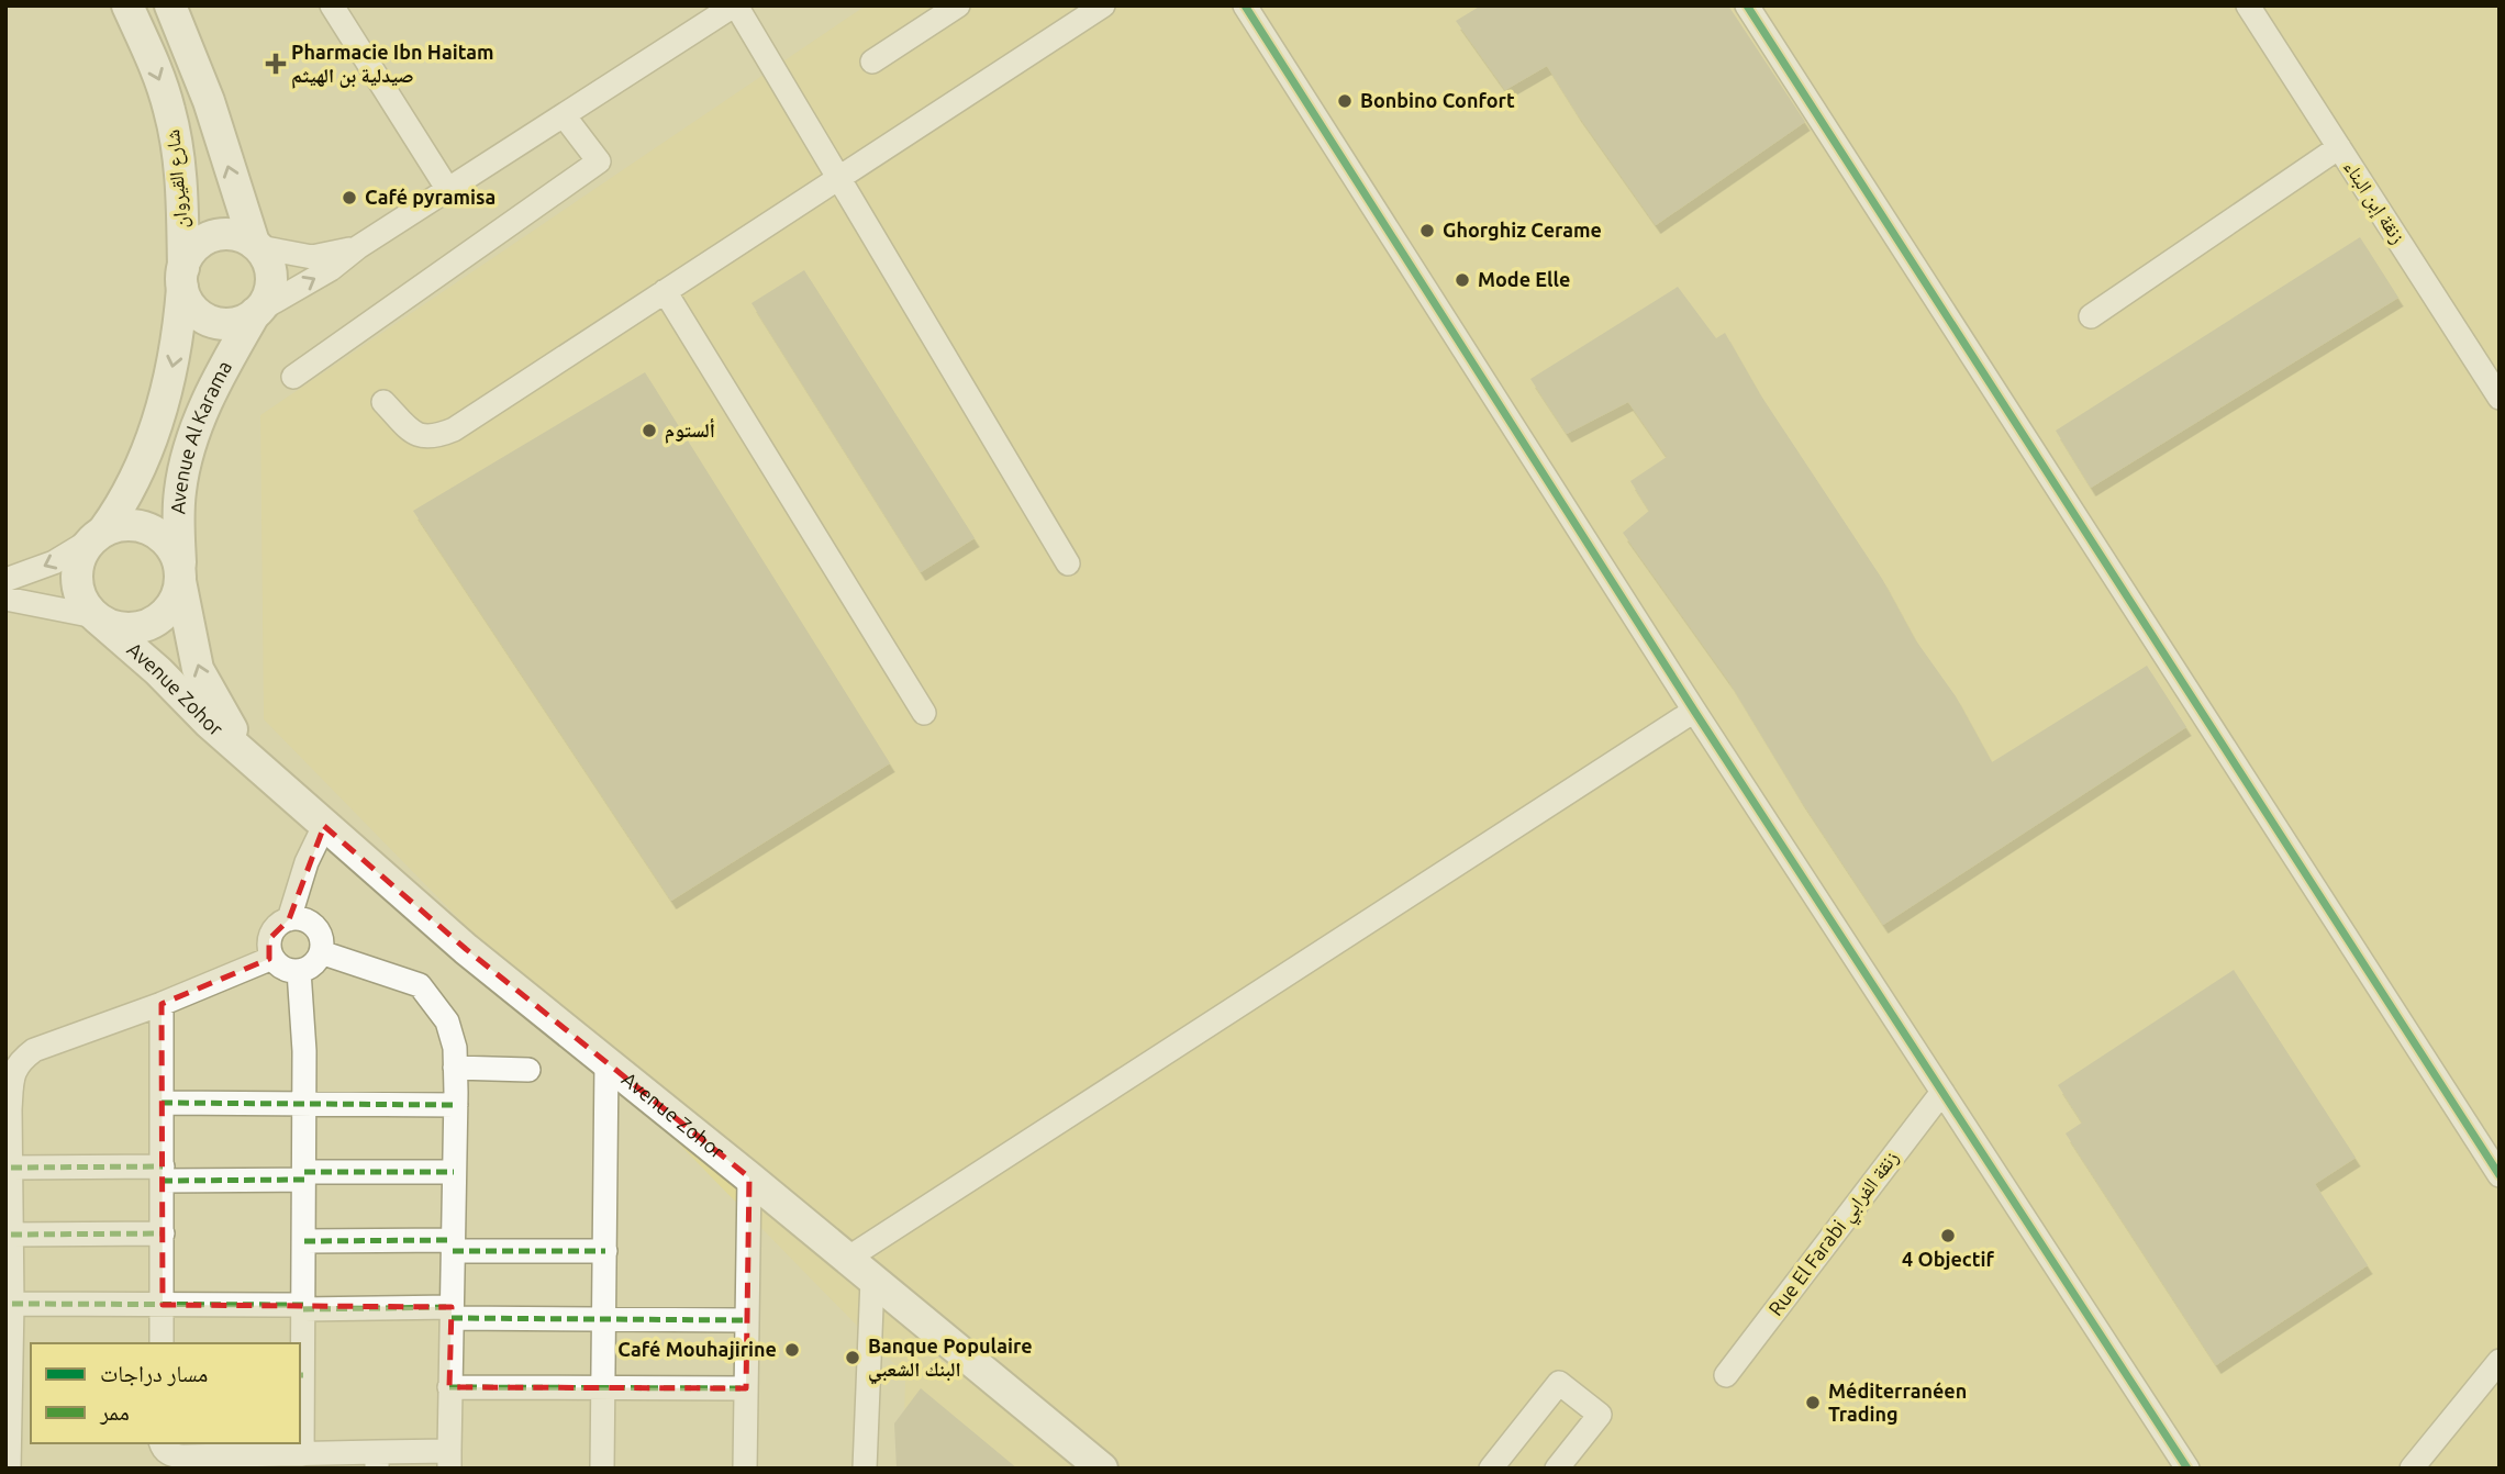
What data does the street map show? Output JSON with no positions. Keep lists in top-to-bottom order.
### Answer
{
  "streets": {
    "main road": ["شارع القيروان", "Avenue Al Karama", "Avenue Zohor"],
    "street": ["زنقة إبن البناء", "Rue El Farabi زنقة الفرابي"]
  },
  "crossings": [
    ["شارع القيروان", "Avenue Al Karama"],
    ["Avenue Al Karama", "Avenue Zohor"]
  ],
  "places": {
    "health": ["Pharmacie Ibn Haitam صيدلية بن الهيثم"],
    "other": [
      "Bonbino Confort",
      "Café pyramisa",
      "Ghorghiz Cerame",
      "Mode Elle",
      "ألستوم",
      "4 Objectif",
      "Café Mouhajirine",
      "Banque Populaire البنك الشعبي",
      "Méditerranéen Trading"
    ]
  },
  "legend": ["مسار دراجات", "ممر"]
}
